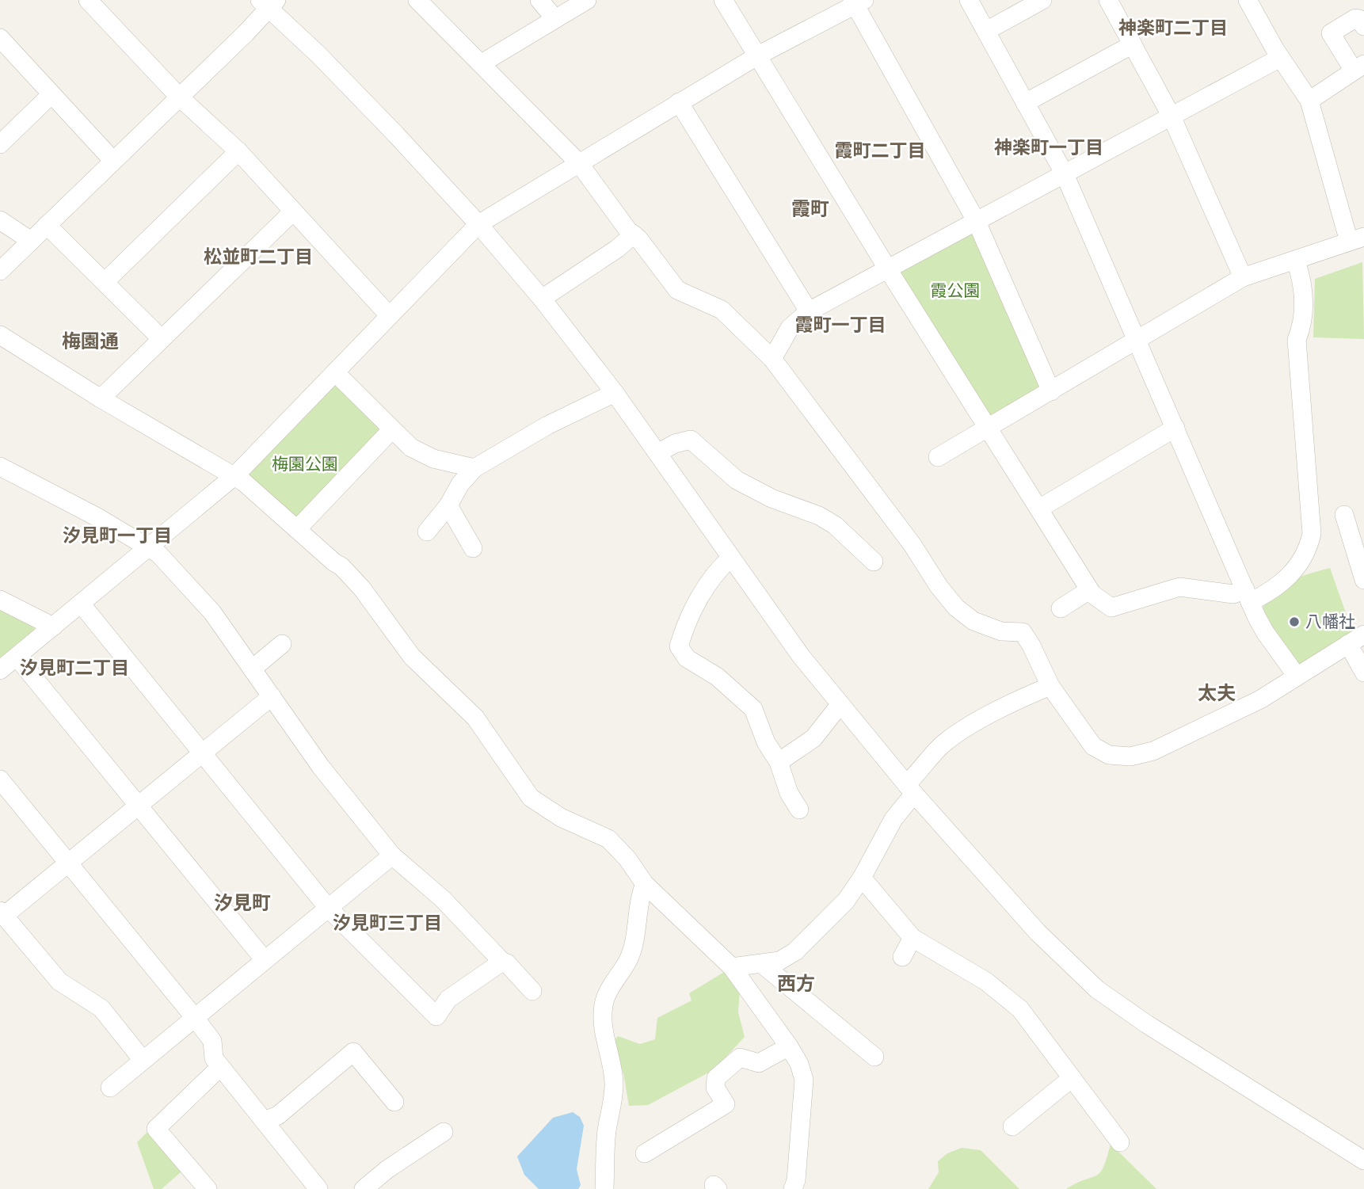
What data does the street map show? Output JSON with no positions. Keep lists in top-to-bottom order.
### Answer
{
  "districts": [
    "神楽町二丁目",
    "神楽町一丁目",
    "霞町二丁目",
    "霞町",
    "松並町二丁目",
    "霞町一丁目",
    "梅園通",
    "汐見町一丁目",
    "汐見町二丁目",
    "太夫",
    "汐見町",
    "汐見町三丁目",
    "西方"
  ],
  "parks": ["霞公園", "梅園公園"],
  "places": ["八幡社"]
}
